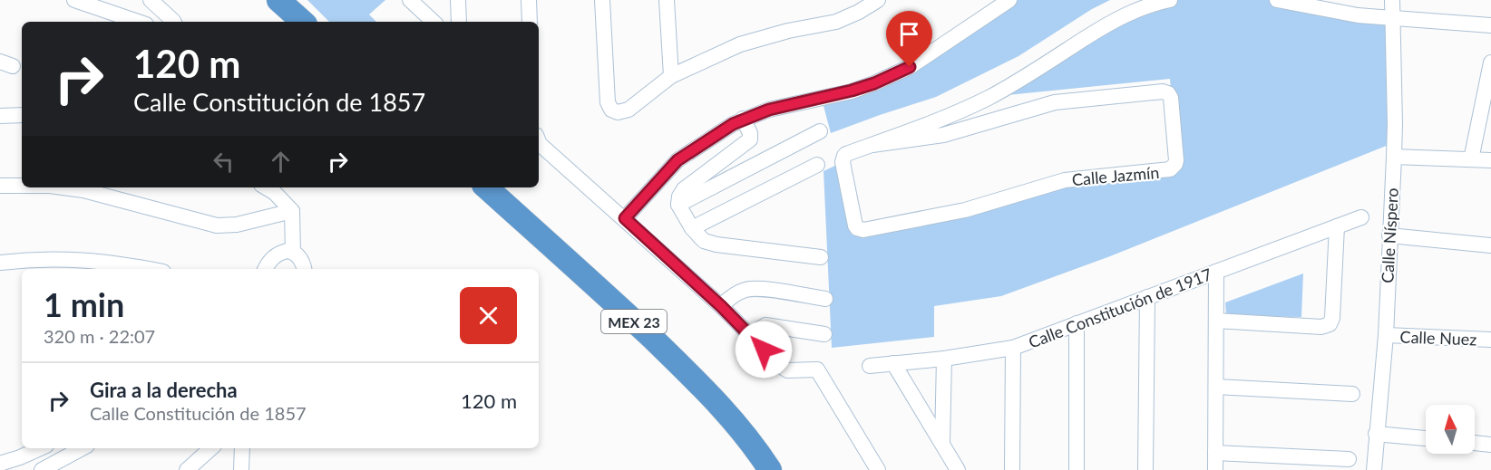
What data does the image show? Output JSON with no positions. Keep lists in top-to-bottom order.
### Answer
{
  "streets": {
    "highway": ["MEX 23"],
    "street": [
      "Calle Jazmín",
      "Calle Níspero",
      "Calle Constitución de 1917",
      "Calle Nuez"
    ]
  },
  "crossings": [
    ["Calle Níspero", "Calle Nuez"]
  ],
  "north": "top",
  "page": {
    "turn": ["120 m", "Calle Constitución de 1857"],
    "heading": ["1 min", "320 m · 22:07"],
    "list": [
      {
        "name": "Gira a la derecha",
        "note": "Calle Constitución de 1857",
        "value": "120 m"
      }
    ]
  }
}
